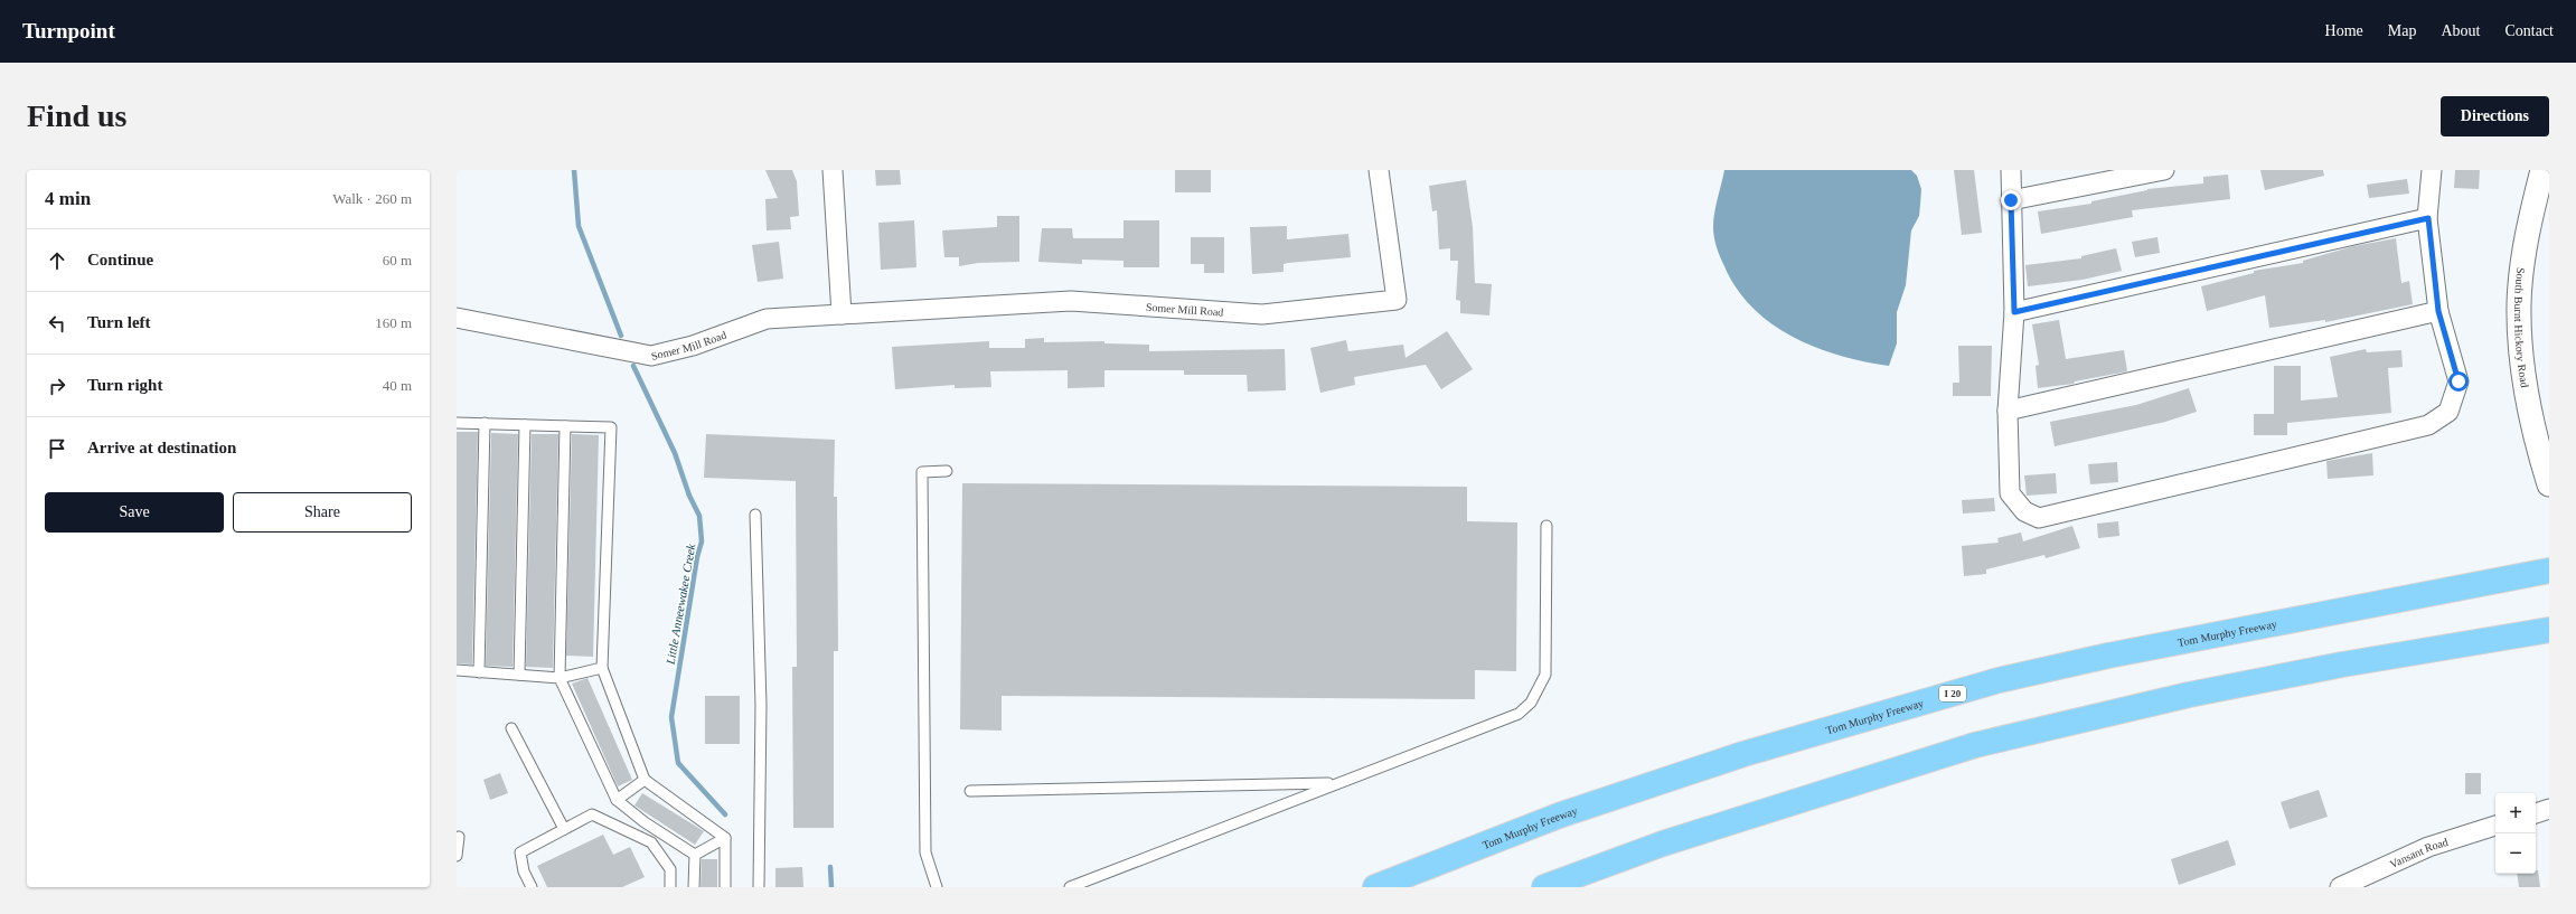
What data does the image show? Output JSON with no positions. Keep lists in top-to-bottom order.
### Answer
{
  "streets": {
    "highway": ["Tom Murphy Freeway", "I 20"],
    "street": ["Somer Mill Road", "South Burnt Hickory Road", "Vansant Road"]
  },
  "water": ["Little Anneewakee Creek"],
  "page": {
    "header": "Turnpoint",
    "nav": [
      "Home",
      "Map",
      "About",
      "Contact"
    ],
    "buttons": [
      "Directions",
      ["Save", "Share"]
    ],
    "title": "Find us",
    "heading": ["4 min", "Walk · 260 m"],
    "list": [
      ["Continue", "60 m"],
      ["Turn left", "160 m"],
      ["Turn right", "40 m"],
      "Arrive at destination"
    ],
    "map_buttons": ["+", "−"]
  }
}
